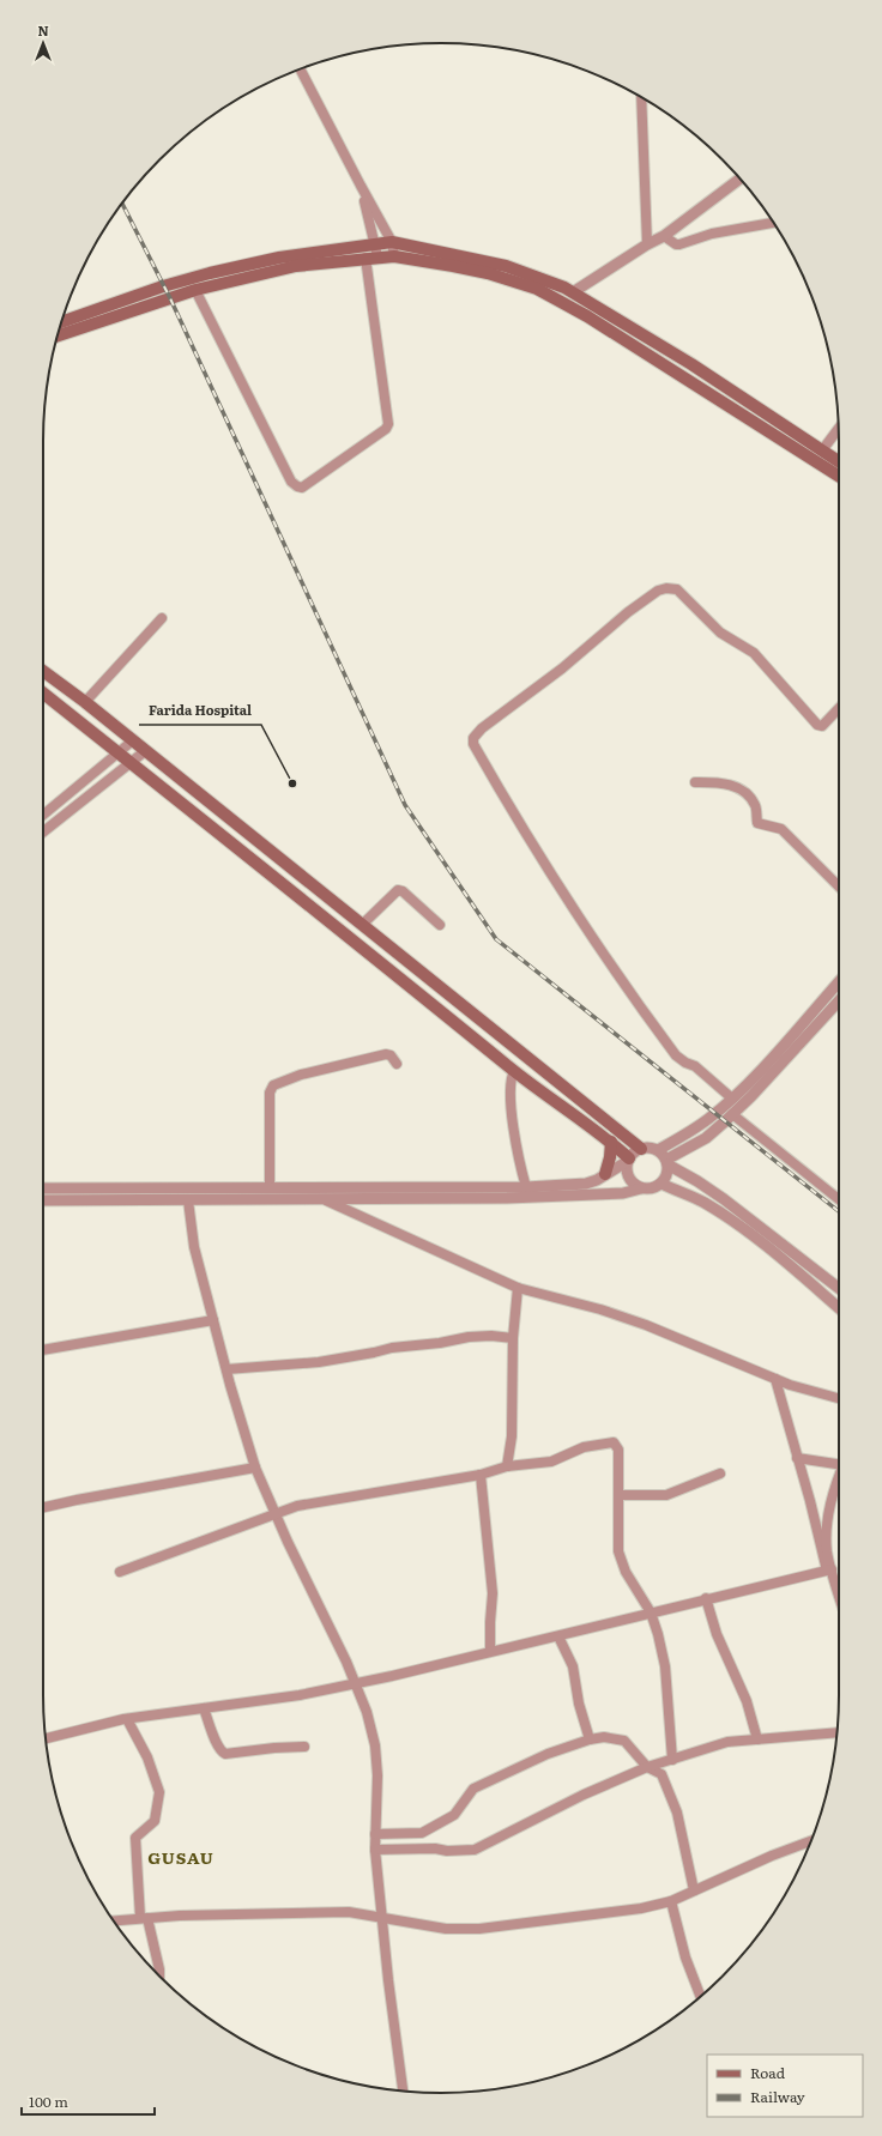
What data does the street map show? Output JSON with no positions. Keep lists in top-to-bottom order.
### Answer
{
  "districts": ["GUSAU"],
  "places": ["Farida Hospital"],
  "legend": ["Road", "Railway"],
  "scale_bar": "100 m",
  "north": "top"
}
